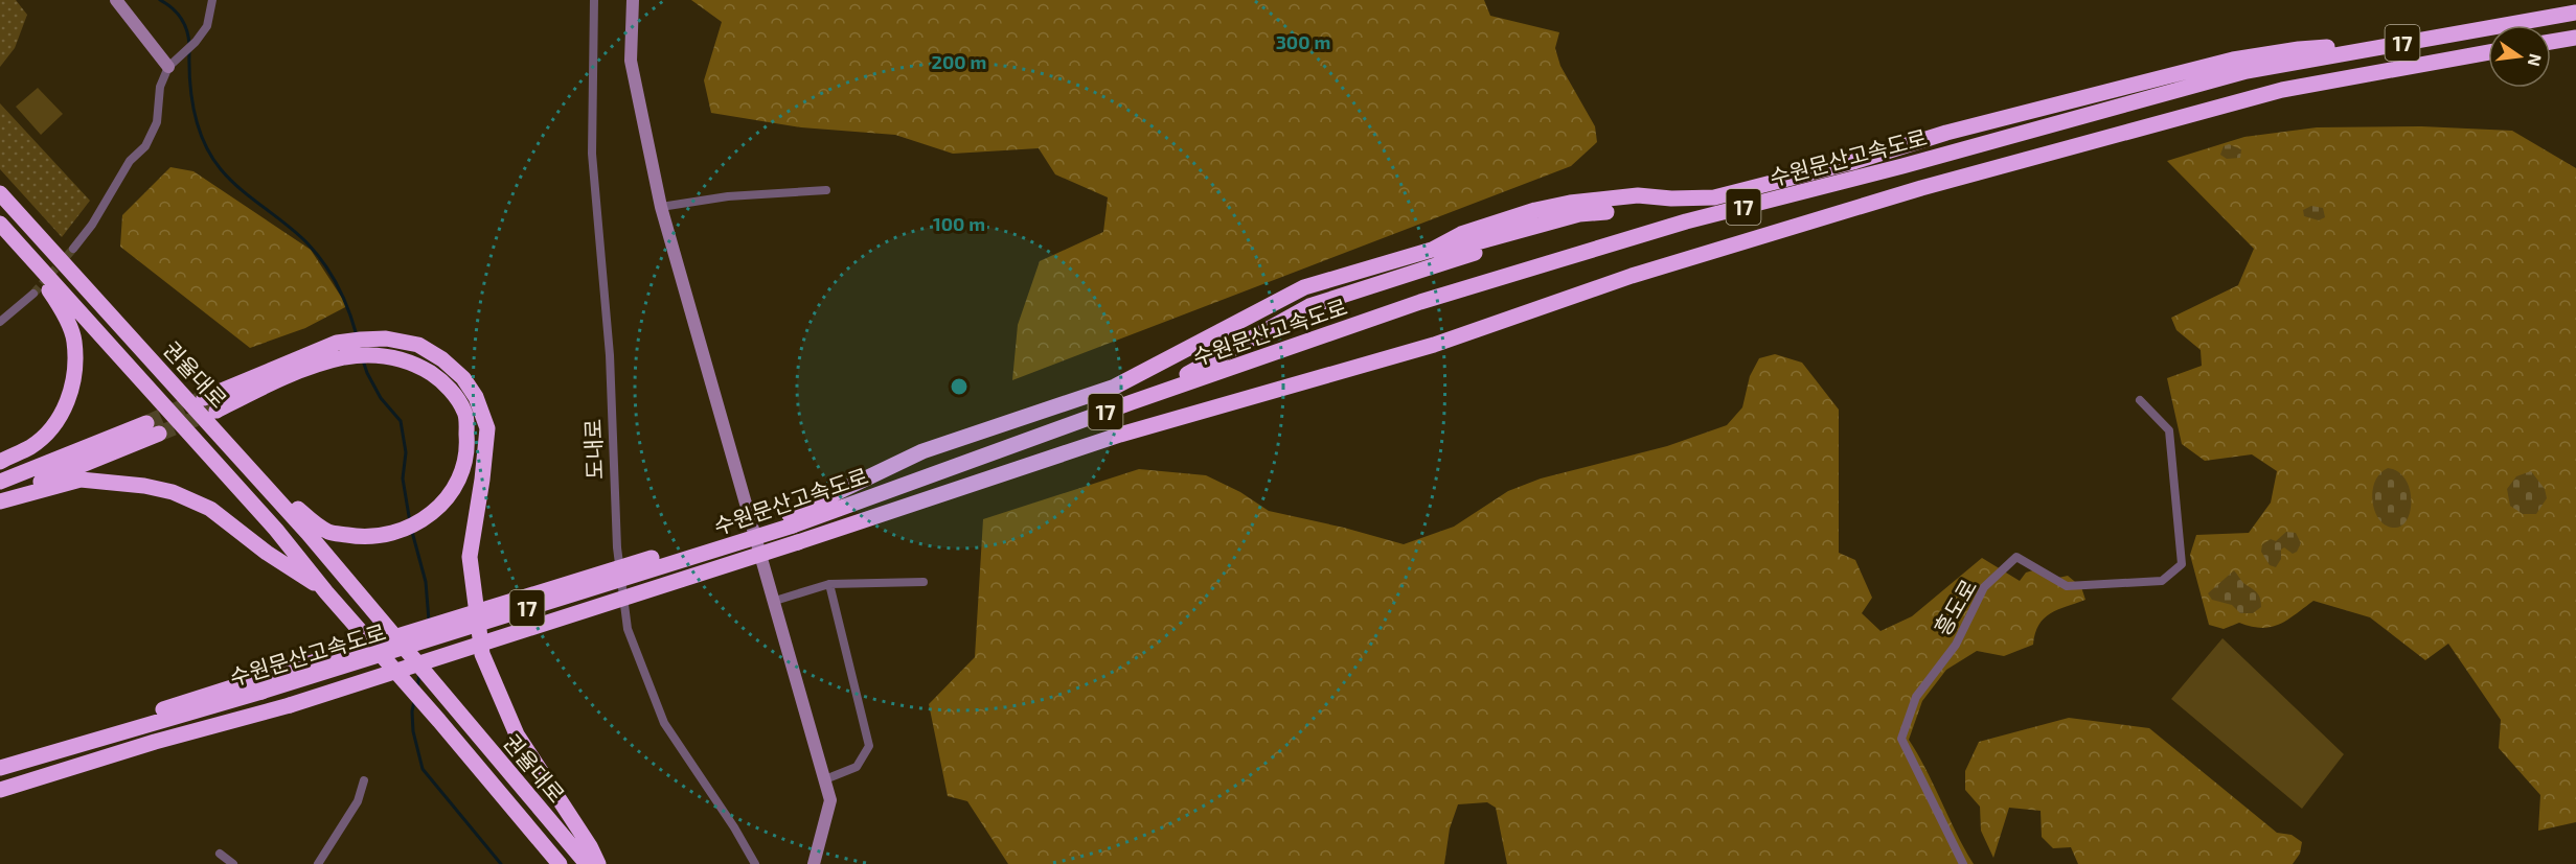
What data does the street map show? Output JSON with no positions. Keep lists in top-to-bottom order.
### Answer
{
  "streets": {
    "highway": ["17", "수원문산고속도로", "권율대로"],
    "street": ["도내로", "흥도로"]
  },
  "north": "right",
  "rings": ["300 m", "200 m", "100 m"]
}
